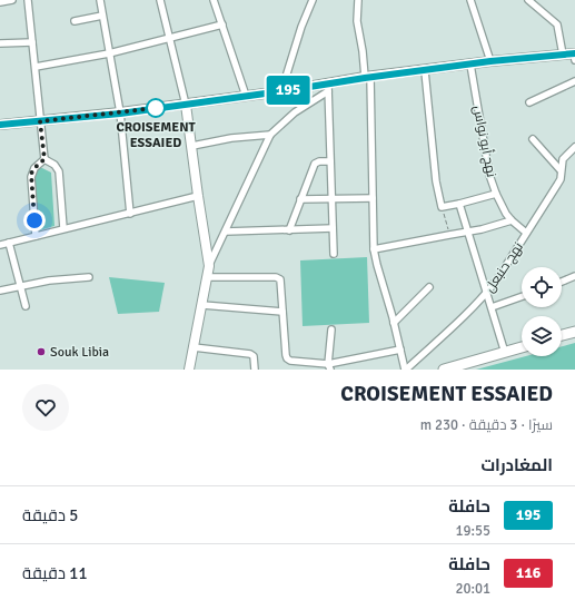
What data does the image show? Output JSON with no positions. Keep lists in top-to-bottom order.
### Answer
{
  "streets": {
    "street": ["نهج أبو نواس", "نهج حنبعل"]
  },
  "crossings": [
    ["نهج أبو نواس", "نهج حنبعل"]
  ],
  "places": ["CROISEMENT ESSAIED", "Souk Libia"],
  "lines": ["bus line 195"],
  "page": {
    "on_map": "195",
    "heading": [
      ["CROISEMENT ESSAIED", "سيرًا · 3 دقيقة · 230 m"],
      "المغادرات"
    ],
    "list": [
      {
        "mark": "195",
        "name": "حافلة",
        "note": "19:55",
        "value": "5 دقيقة"
      },
      {
        "mark": "116",
        "name": "حافلة",
        "note": "20:01",
        "value": "11 دقيقة"
      }
    ]
  }
}
